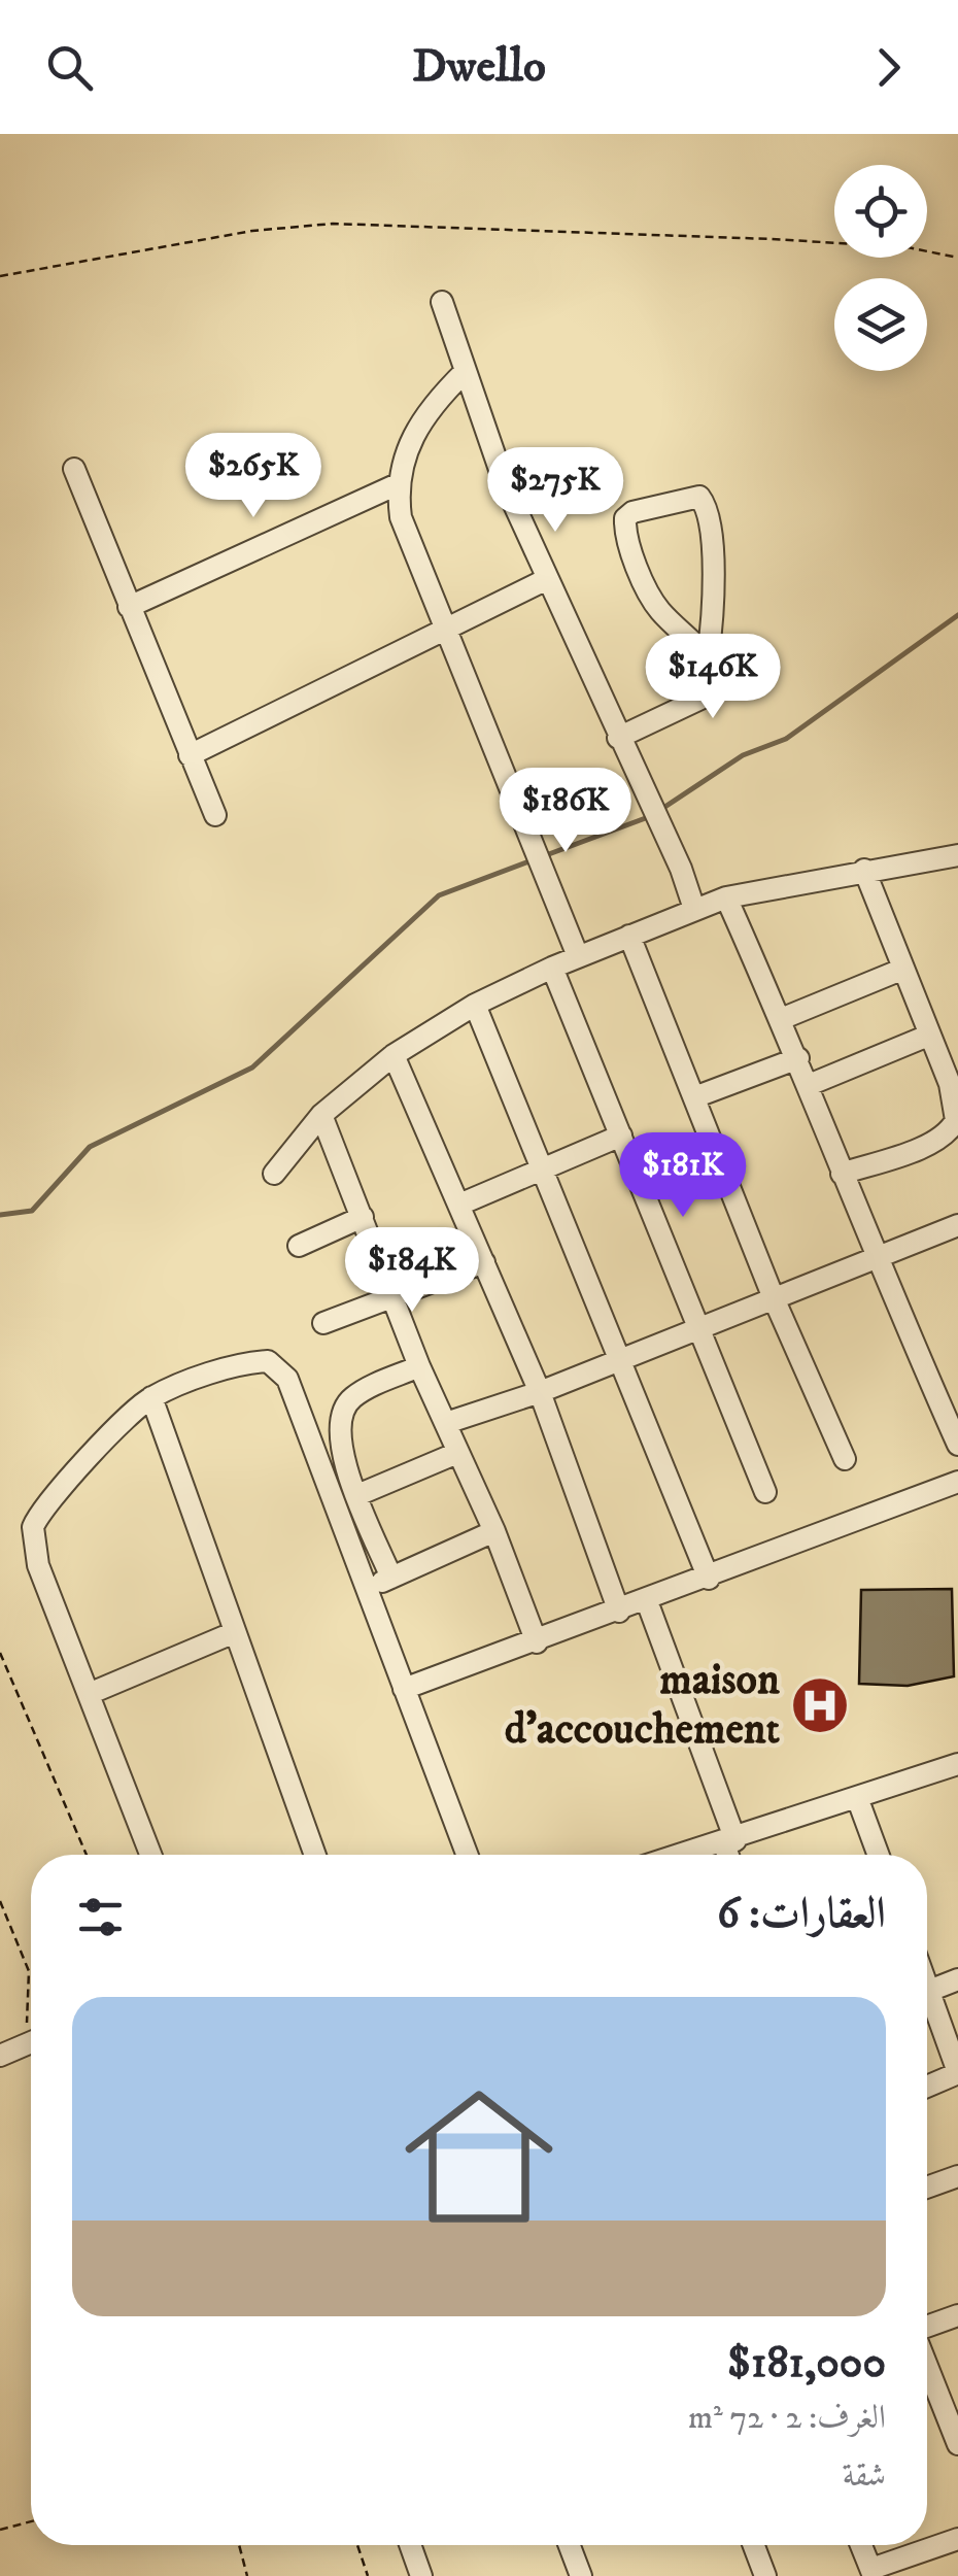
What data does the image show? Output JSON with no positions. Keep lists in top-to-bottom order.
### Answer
{
  "places": {
    "hospital": ["maison d'accouchement"]
  },
  "page": {
    "header": "Dwello",
    "price": [
      "$265K",
      "$275K",
      "$146K",
      "$186K",
      "$181K",
      "$184K"
    ],
    "heading": "العقارات: 6",
    "list": [
      {
        "name": "$181,000",
        "note": "الغرف: 2 · 72 m² · شقة"
      }
    ]
  }
}
